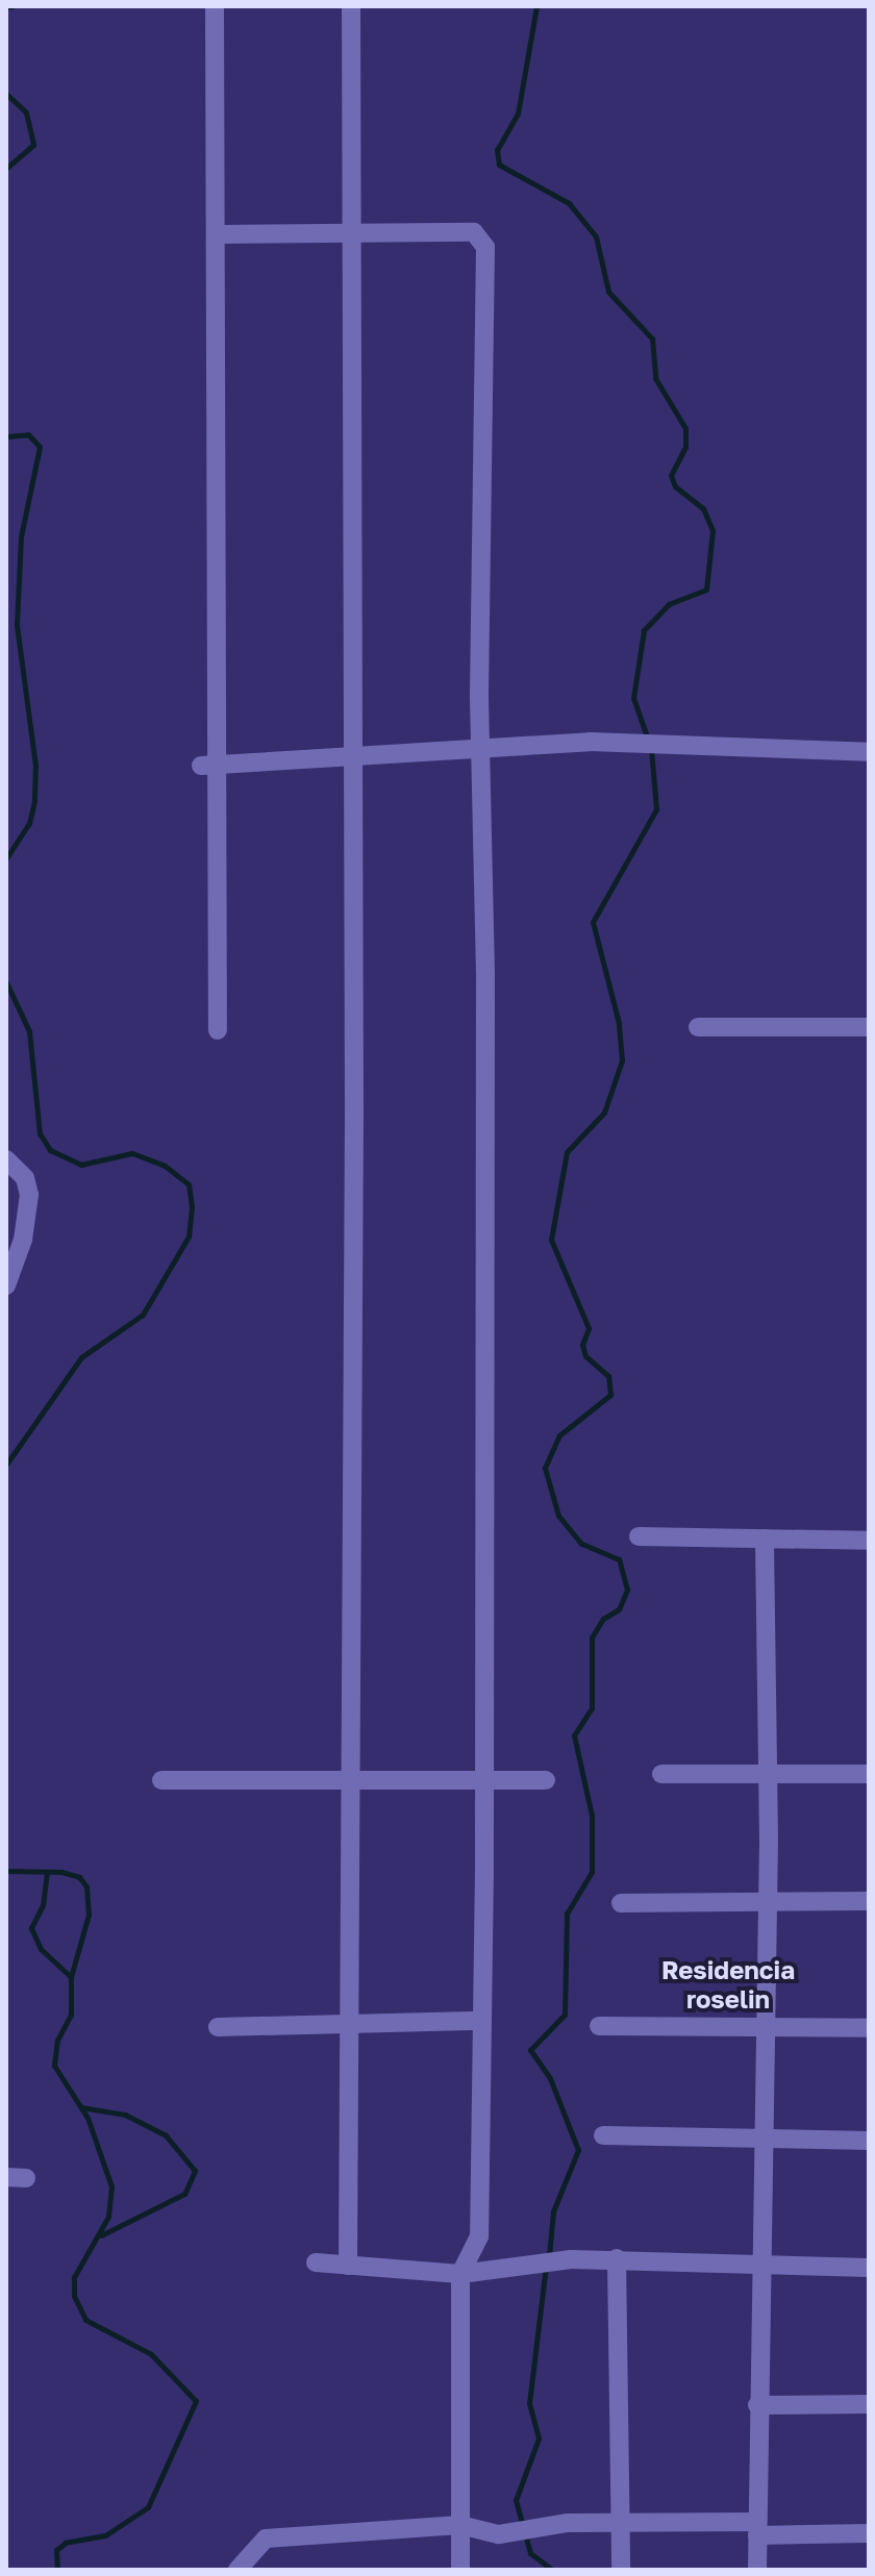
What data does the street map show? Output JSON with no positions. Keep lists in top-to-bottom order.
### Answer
{
  "districts": ["Residencia roselin"]
}
